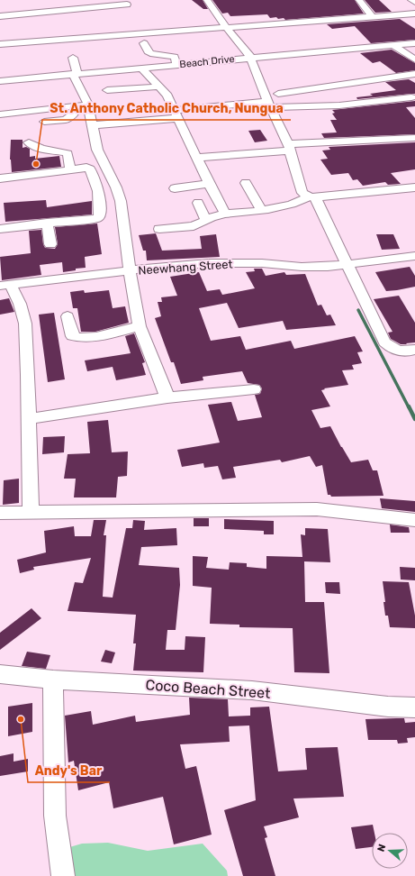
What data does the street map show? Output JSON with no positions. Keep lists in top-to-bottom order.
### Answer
{
  "streets": {
    "street": ["Beach Drive", "Neewhang Street", "Coco Beach Street"]
  },
  "places": ["St. Anthony Catholic Church, Nungua", "Andy's Bar"],
  "north": "left"
}
